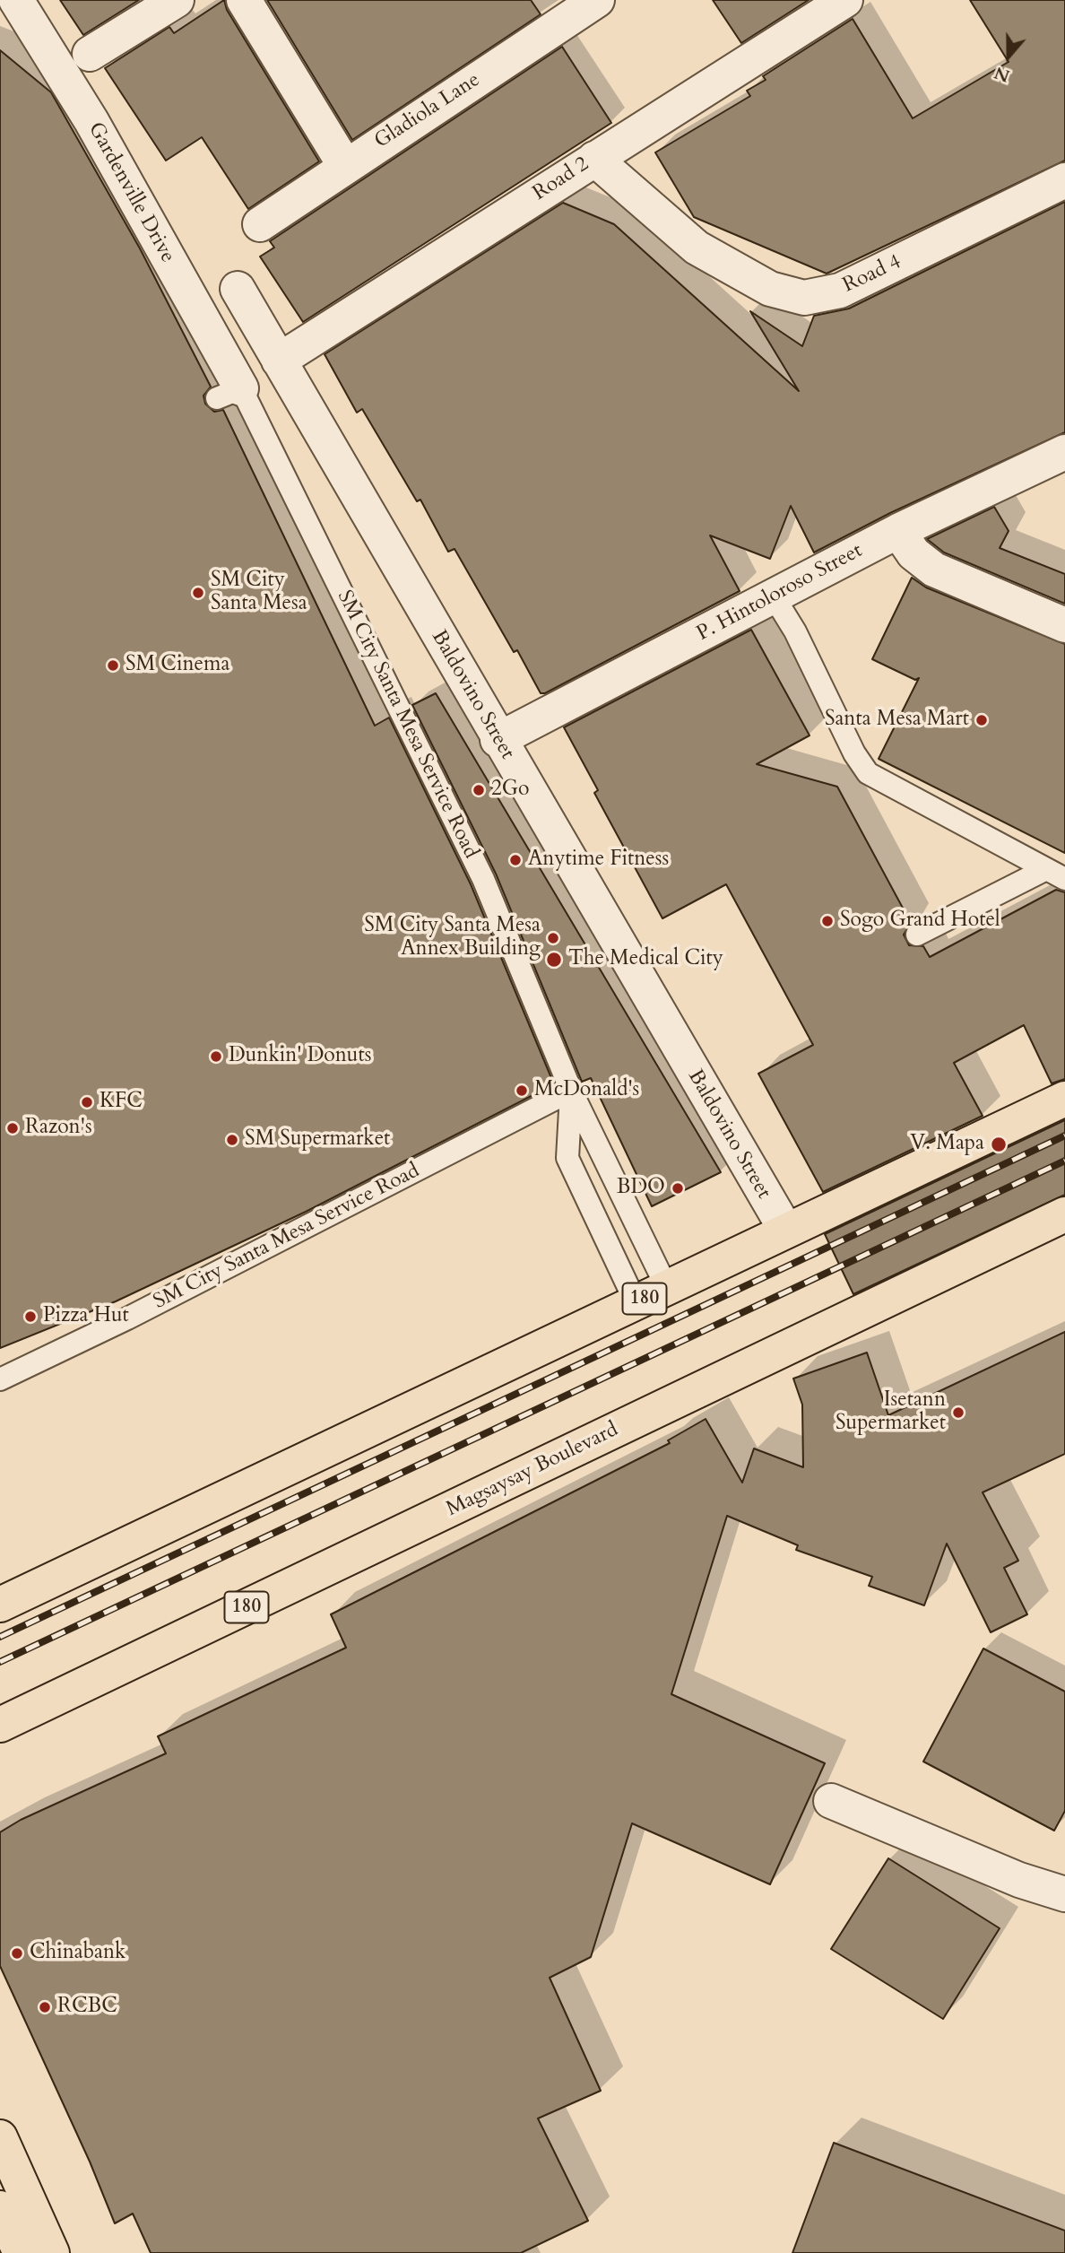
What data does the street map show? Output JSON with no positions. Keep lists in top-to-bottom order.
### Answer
{
  "streets": {
    "main road": ["180", "Magsaysay Boulevard"],
    "street": [
      "Gladiola Lane",
      "Road 2",
      "Gardenville Drive",
      "Road 4",
      "P. Hintoloroso Street",
      "Baldovino Street"
    ],
    "lane": ["SM City Santa Mesa Service Road"]
  },
  "crossings": [
    ["Road 2", "Road 4"],
    ["Road 2", "Baldovino Street"],
    ["Gardenville Drive", "SM City Santa Mesa Service Road"],
    ["P. Hintoloroso Street", "Baldovino Street"],
    ["Baldovino Street", "180"],
    ["SM City Santa Mesa Service Road", "180"]
  ],
  "places": [
    "SM City Santa Mesa",
    "SM Cinema",
    "Santa Mesa Mart",
    "2Go",
    "Anytime Fitness",
    "Sogo Grand Hotel",
    "SM City Santa Mesa Annex Building",
    "The Medical City",
    "Dunkin' Donuts",
    "McDonald's",
    "KFC",
    "Razon's",
    "SM Supermarket",
    "V. Mapa",
    "BDO",
    "Pizza Hut",
    "Isetann Supermarket",
    "Chinabank",
    "RCBC"
  ],
  "north": "bottom"
}
